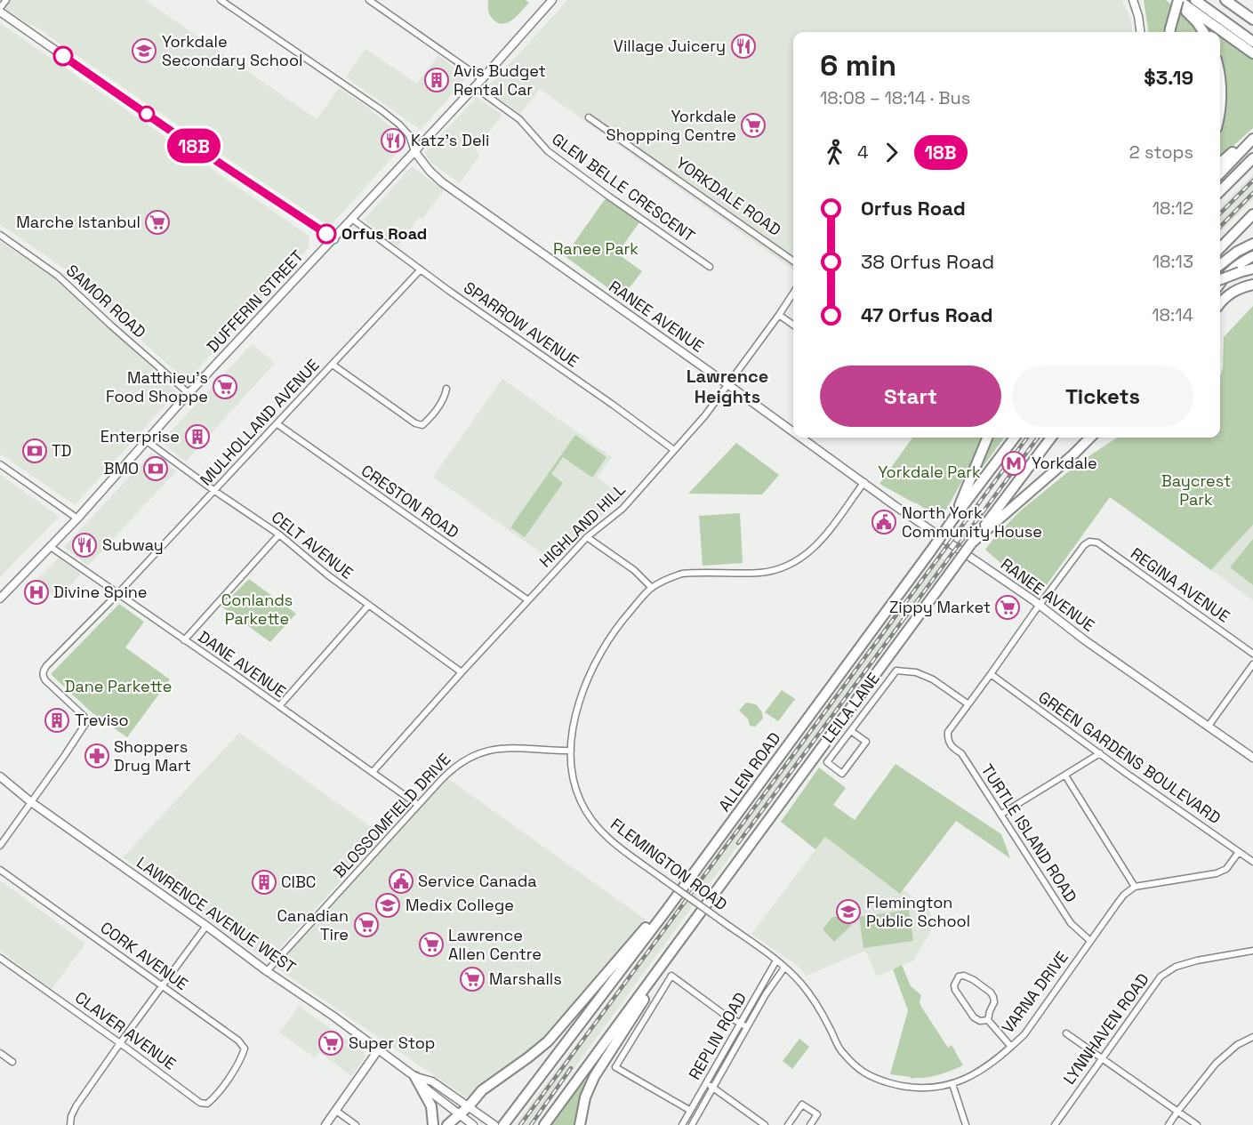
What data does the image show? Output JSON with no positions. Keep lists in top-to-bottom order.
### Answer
{
  "streets": {
    "highway": ["ALLEN ROAD"],
    "street": [
      "GLEN BELLE CRESCENT",
      "YORKDALE ROAD",
      "SAMOR ROAD",
      "DUFFERIN STREET",
      "RANEE AVENUE",
      "SPARROW AVENUE",
      "MULHOLLAND AVENUE",
      "CRESTON ROAD",
      "HIGHLAND HILL",
      "CELT AVENUE",
      "REGINA AVENUE",
      "DANE AVENUE",
      "LEILA LANE",
      "GREEN GARDENS BOULEVARD",
      "BLOSSOMFIELD DRIVE",
      "TURTLE ISLAND ROAD",
      "FLEMINGTON ROAD",
      "LAWRENCE AVENUE WEST",
      "CORK AVENUE",
      "VARNA DRIVE",
      "LYNNHAVEN ROAD",
      "CLAVER AVENUE",
      "REPLIN ROAD"
    ]
  },
  "crossings": [
    ["GLEN BELLE CRESCENT", "DUFFERIN STREET"],
    ["SAMOR ROAD", "DUFFERIN STREET"],
    ["DUFFERIN STREET", "RANEE AVENUE"],
    ["DUFFERIN STREET", "SPARROW AVENUE"],
    ["DUFFERIN STREET", "CELT AVENUE"],
    ["DUFFERIN STREET", "DANE AVENUE"],
    ["RANEE AVENUE", "HIGHLAND HILL"],
    ["RANEE AVENUE", "REGINA AVENUE"],
    ["RANEE AVENUE", "FLEMINGTON ROAD"],
    ["SPARROW AVENUE", "MULHOLLAND AVENUE"],
    ["SPARROW AVENUE", "HIGHLAND HILL"],
    ["MULHOLLAND AVENUE", "CRESTON ROAD"],
    ["MULHOLLAND AVENUE", "CELT AVENUE"],
    ["MULHOLLAND AVENUE", "DANE AVENUE"],
    ["MULHOLLAND AVENUE", "LAWRENCE AVENUE WEST"],
    ["CRESTON ROAD", "HIGHLAND HILL"],
    ["HIGHLAND HILL", "CELT AVENUE"],
    ["HIGHLAND HILL", "DANE AVENUE"],
    ["DANE AVENUE", "BLOSSOMFIELD DRIVE"],
    ["LEILA LANE", "TURTLE ISLAND ROAD"],
    ["BLOSSOMFIELD DRIVE", "FLEMINGTON ROAD"],
    ["BLOSSOMFIELD DRIVE", "LAWRENCE AVENUE WEST"],
    ["TURTLE ISLAND ROAD", "VARNA DRIVE"],
    ["FLEMINGTON ROAD", "VARNA DRIVE"],
    ["FLEMINGTON ROAD", "REPLIN ROAD"],
    ["CORK AVENUE", "CLAVER AVENUE"]
  ],
  "districts": ["Lawrence Heights"],
  "parks": [
    "Ranee Park",
    "Yorkdale Park",
    "Baycrest Park",
    "Conlands Parkette",
    "Dane Parkette"
  ],
  "places": {
    "restaurant": ["Village Juicery", "Katz's Deli", "Subway"],
    "school or university": ["Yorkdale Secondary School", "Medix College", "Flemington Public School"],
    "building": [
      "Avis Budget Rental Car",
      "Enterprise",
      "Treviso",
      "CIBC"
    ],
    "supermarket": [
      "Yorkdale Shopping Centre",
      "Marche Istanbul",
      "Matthieu’s Food Shoppe",
      "Zippy Market",
      "Canadian Tire",
      "Lawrence Allen Centre",
      "Marshalls",
      "Super Stop"
    ],
    "other": ["Orfus Road"],
    "bank": ["TD", "BMO"],
    "metro station": ["Yorkdale"],
    "public building": ["North York Community House", "Service Canada"],
    "hospital": ["Divine Spine"],
    "pharmacy": ["Shoppers Drug Mart"]
  },
  "lines": ["bus line 18B"],
  "page": {
    "on_map": "18B",
    "heading": ["6 min", "18:08 – 18:14 · Bus", "$3.19"],
    "legs": ["4", "18B", "2 stops"],
    "list": [
      {
        "name": "Orfus Road",
        "value": "18:12"
      },
      {
        "name": "38 Orfus Road",
        "value": "18:13"
      },
      {
        "name": "47 Orfus Road",
        "value": "18:14"
      }
    ],
    "buttons": ["Start", "Tickets"]
  }
}
